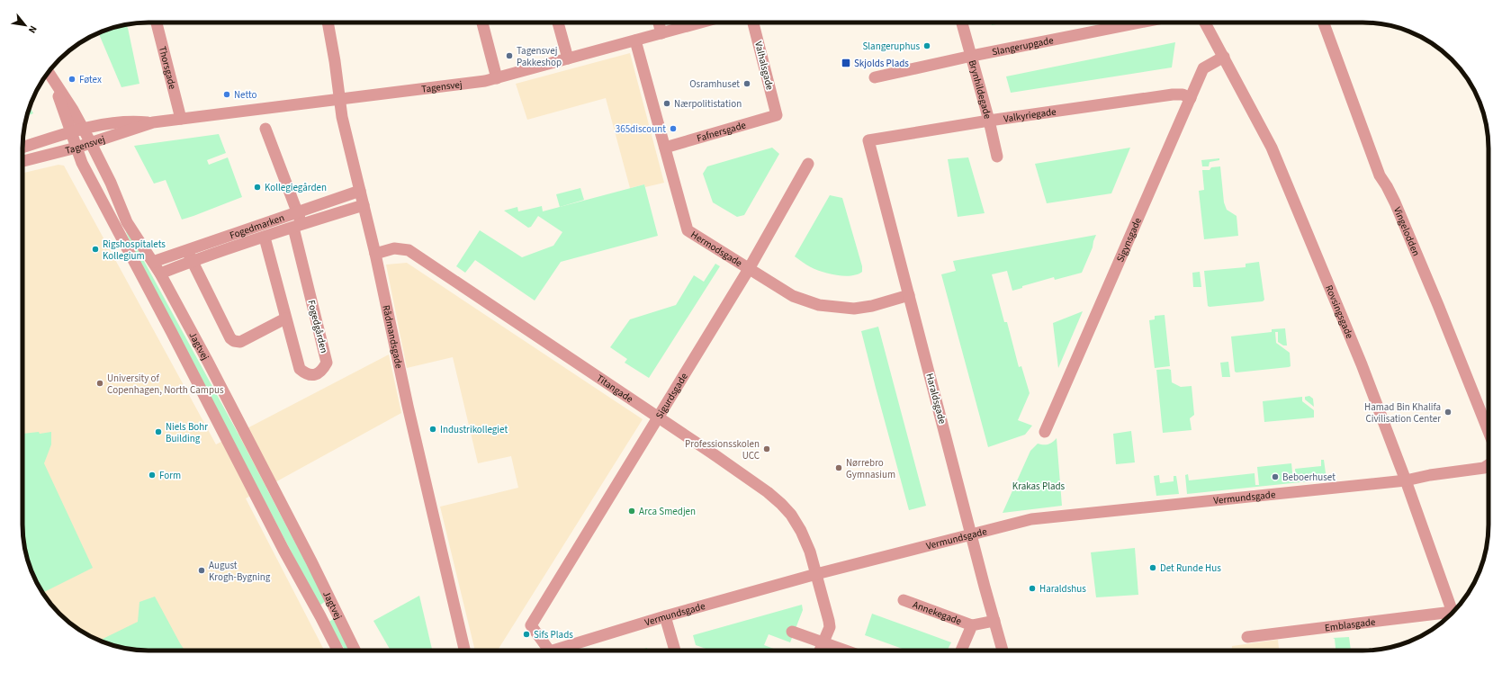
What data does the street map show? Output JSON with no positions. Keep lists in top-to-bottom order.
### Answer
{
  "streets": {
    "street": [
      "Slangerupgade",
      "Valhalsgade",
      "Thorsgade",
      "Tagensvej",
      "Brynhildegade",
      "Valkyriegade",
      "Fafnersgade",
      "Fogedmarken",
      "Vingelodden",
      "Sigynsgade",
      "Hermodsgade",
      "Rovsingsgade",
      "Fogedgården",
      "Rådmandsgade",
      "Jagtvej",
      "Titangade",
      "Sigurdsgade",
      "Haraldsgade",
      "Vermundsgade",
      "Annekegade",
      "Emblasgade"
    ]
  },
  "crossings": [
    ["Slangerupgade", "Brynhildegade"],
    ["Valhalsgade", "Fafnersgade"],
    ["Thorsgade", "Tagensvej"],
    ["Tagensvej", "Hermodsgade"],
    ["Tagensvej", "Rådmandsgade"],
    ["Tagensvej", "Jagtvej"],
    ["Brynhildegade", "Valkyriegade"],
    ["Valkyriegade", "Sigynsgade"],
    ["Valkyriegade", "Haraldsgade"],
    ["Fafnersgade", "Hermodsgade"],
    ["Fogedmarken", "Fogedgården"],
    ["Fogedmarken", "Rådmandsgade"],
    ["Fogedmarken", "Jagtvej"],
    ["Sigynsgade", "Rovsingsgade"],
    ["Hermodsgade", "Sigurdsgade"],
    ["Hermodsgade", "Haraldsgade"],
    ["Rovsingsgade", "Vermundsgade"],
    ["Rådmandsgade", "Titangade"],
    ["Titangade", "Sigurdsgade"],
    ["Titangade", "Vermundsgade"],
    ["Sigurdsgade", "Vermundsgade"],
    ["Haraldsgade", "Vermundsgade"]
  ],
  "parks": ["Krakas Plads"],
  "places": {
    "other": [
      "Slangeruphus",
      "Tagensvej Pakkeshop",
      "Føtex",
      "Osramhuset",
      "Netto",
      "Nærpolitistation",
      "365discount",
      "Kollegiegården",
      "Rigshospitalets Kollegium",
      "University of Copenhagen, North Campus",
      "Hamad Bin Khalifa Civilisation Center",
      "Industrikollegiet",
      "Niels Bohr Building",
      "Professionsskolen UCC",
      "Nørrebro Gymnasium",
      "Form",
      "Beboerhuset",
      "Arca Smedjen",
      "Det Runde Hus",
      "August Krogh-Bygning",
      "Haraldshus",
      "Sifs Plads"
    ],
    "transit": ["Skjolds Plads"]
  },
  "north": "bottom right"
}
